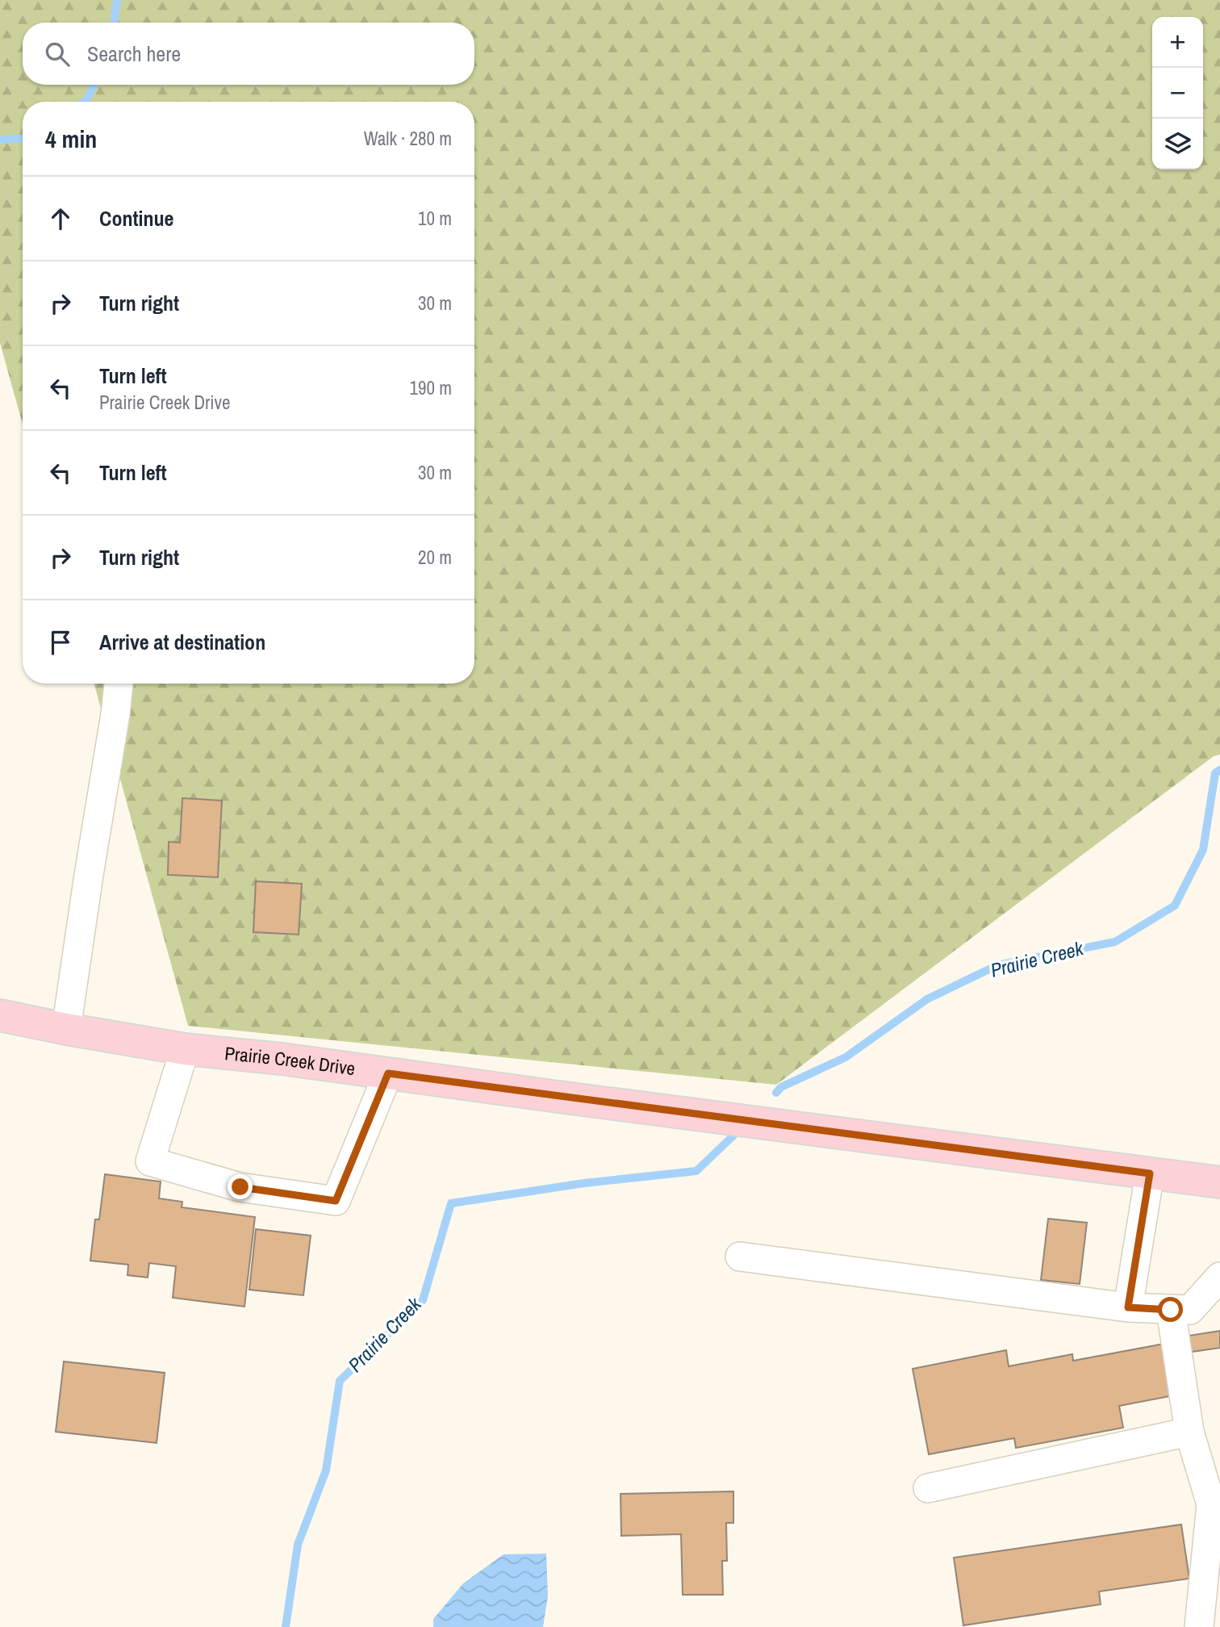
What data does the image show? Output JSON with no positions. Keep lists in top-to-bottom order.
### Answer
{
  "streets": {
    "main road": ["Prairie Creek Drive"]
  },
  "water": ["Prairie Creek"],
  "page": {
    "map_buttons": ["+", "−"],
    "search": "Search here",
    "heading": ["4 min", "Walk · 280 m"],
    "list": [
      ["Continue", "10 m"],
      ["Turn right", "30 m"],
      ["Turn left", "Prairie Creek Drive", "190 m"],
      ["Turn left", "30 m"],
      ["Turn right", "20 m"],
      "Arrive at destination"
    ]
  }
}
